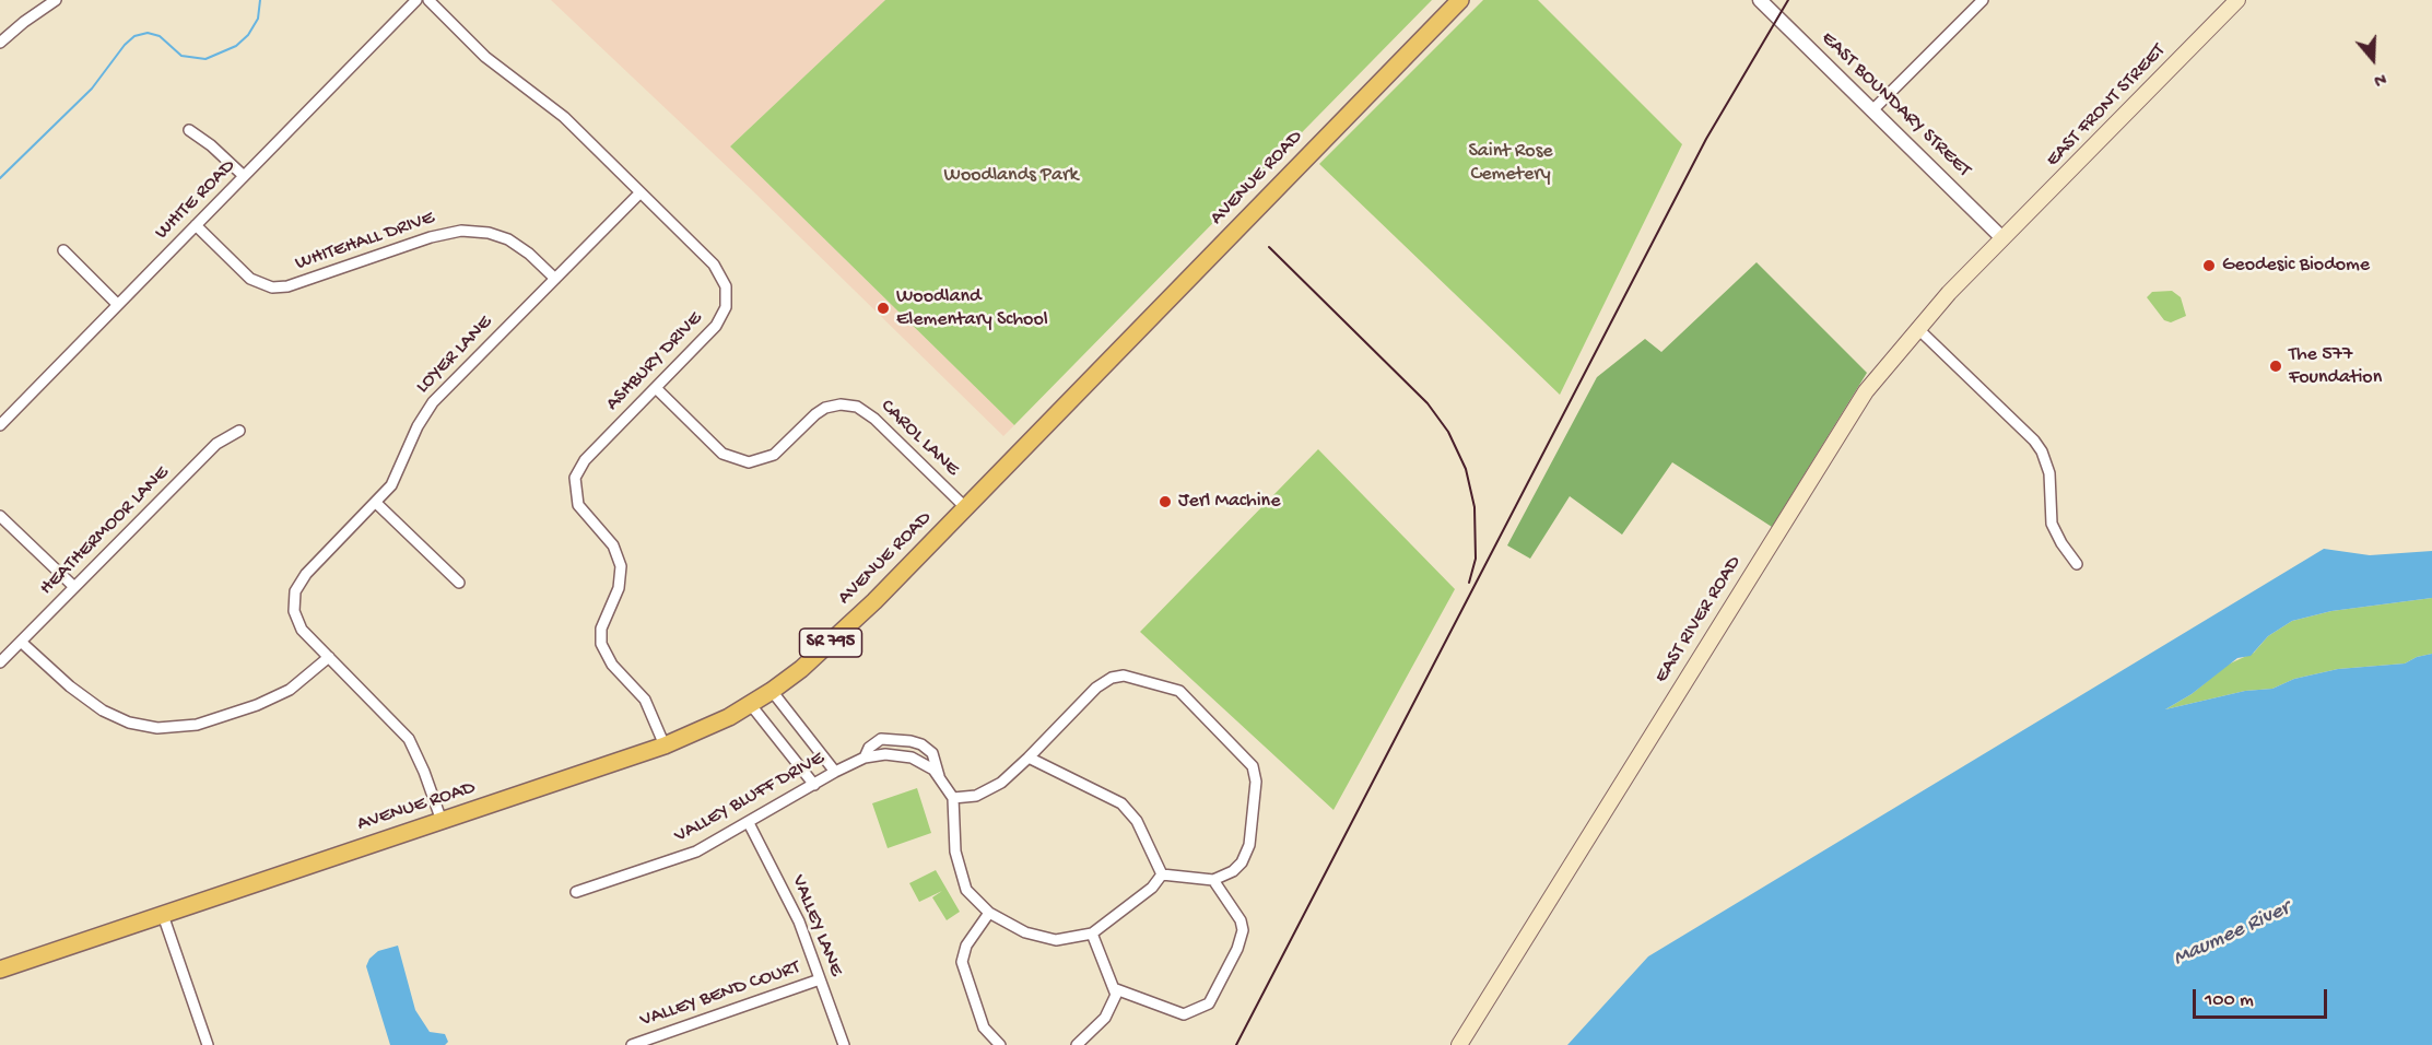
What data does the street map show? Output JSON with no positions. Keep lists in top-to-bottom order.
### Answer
{
  "streets": {
    "main road": [
      "EAST FRONT STREET",
      "AVENUE ROAD",
      "EAST RIVER ROAD",
      "SR 795"
    ],
    "street": [
      "EAST BOUNDARY STREET",
      "WHITE ROAD",
      "WHITEHALL DRIVE",
      "LOYER LANE",
      "ASHBURY DRIVE",
      "CAROL LANE",
      "HEATHERMOOR LANE",
      "VALLEY BLUFF DRIVE",
      "VALLEY LANE",
      "VALLEY BEND COURT"
    ]
  },
  "crossings": [
    ["EAST BOUNDARY STREET", "EAST FRONT STREET"],
    ["EAST BOUNDARY STREET", "EAST RIVER ROAD"],
    ["EAST FRONT STREET", "EAST RIVER ROAD"],
    ["AVENUE ROAD", "LOYER LANE"],
    ["AVENUE ROAD", "ASHBURY DRIVE"],
    ["AVENUE ROAD", "CAROL LANE"],
    ["WHITE ROAD", "WHITEHALL DRIVE"],
    ["WHITEHALL DRIVE", "LOYER LANE"],
    ["LOYER LANE", "ASHBURY DRIVE"],
    ["ASHBURY DRIVE", "CAROL LANE"],
    ["VALLEY BLUFF DRIVE", "VALLEY LANE"],
    ["VALLEY LANE", "VALLEY BEND COURT"]
  ],
  "water": ["Maumee River"],
  "parks": ["Saint Rose Cemetery", "Woodlands Park"],
  "places": [
    "Geodesic Biodome",
    "Woodland Elementary School",
    "The 577 Foundation",
    "Jerl Machine"
  ],
  "scale_bar": "100 m",
  "north": "bottom"
}
